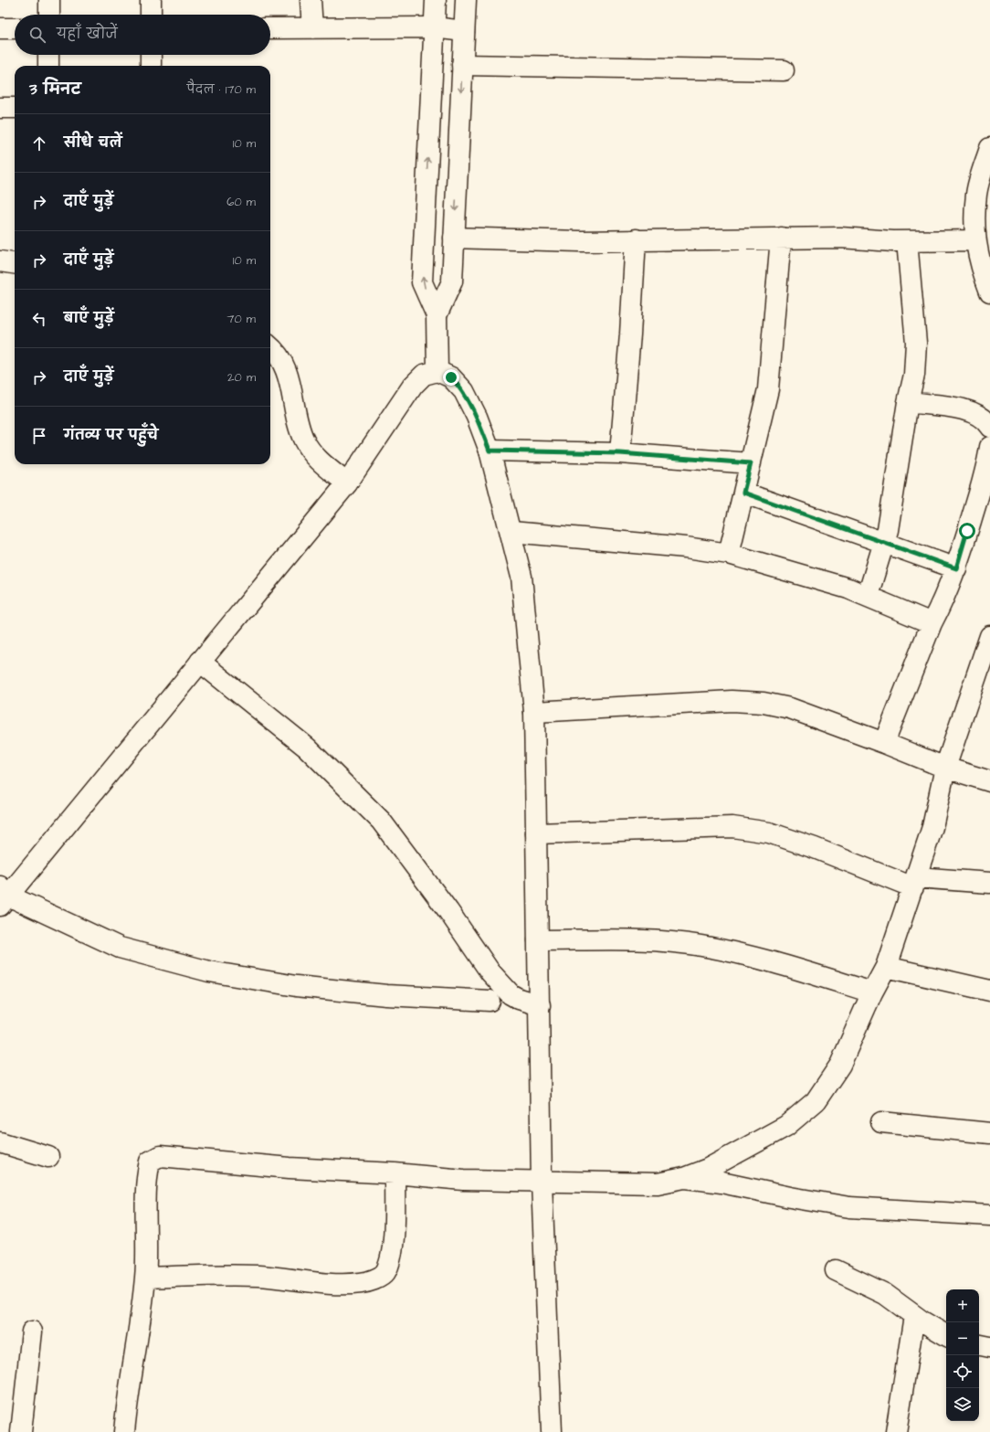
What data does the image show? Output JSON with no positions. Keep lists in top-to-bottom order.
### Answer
{
  "page": {
    "search": "यहाँ खोजें",
    "heading": ["3 मिनट", "पैदल · 170 m"],
    "list": [
      ["सीधे चलें", "10 m"],
      ["दाएँ मुड़ें", "60 m"],
      ["दाएँ मुड़ें", "10 m"],
      ["बाएँ मुड़ें", "70 m"],
      ["दाएँ मुड़ें", "20 m"],
      "गंतव्य पर पहुँचे"
    ],
    "map_buttons": ["+", "−"]
  }
}
